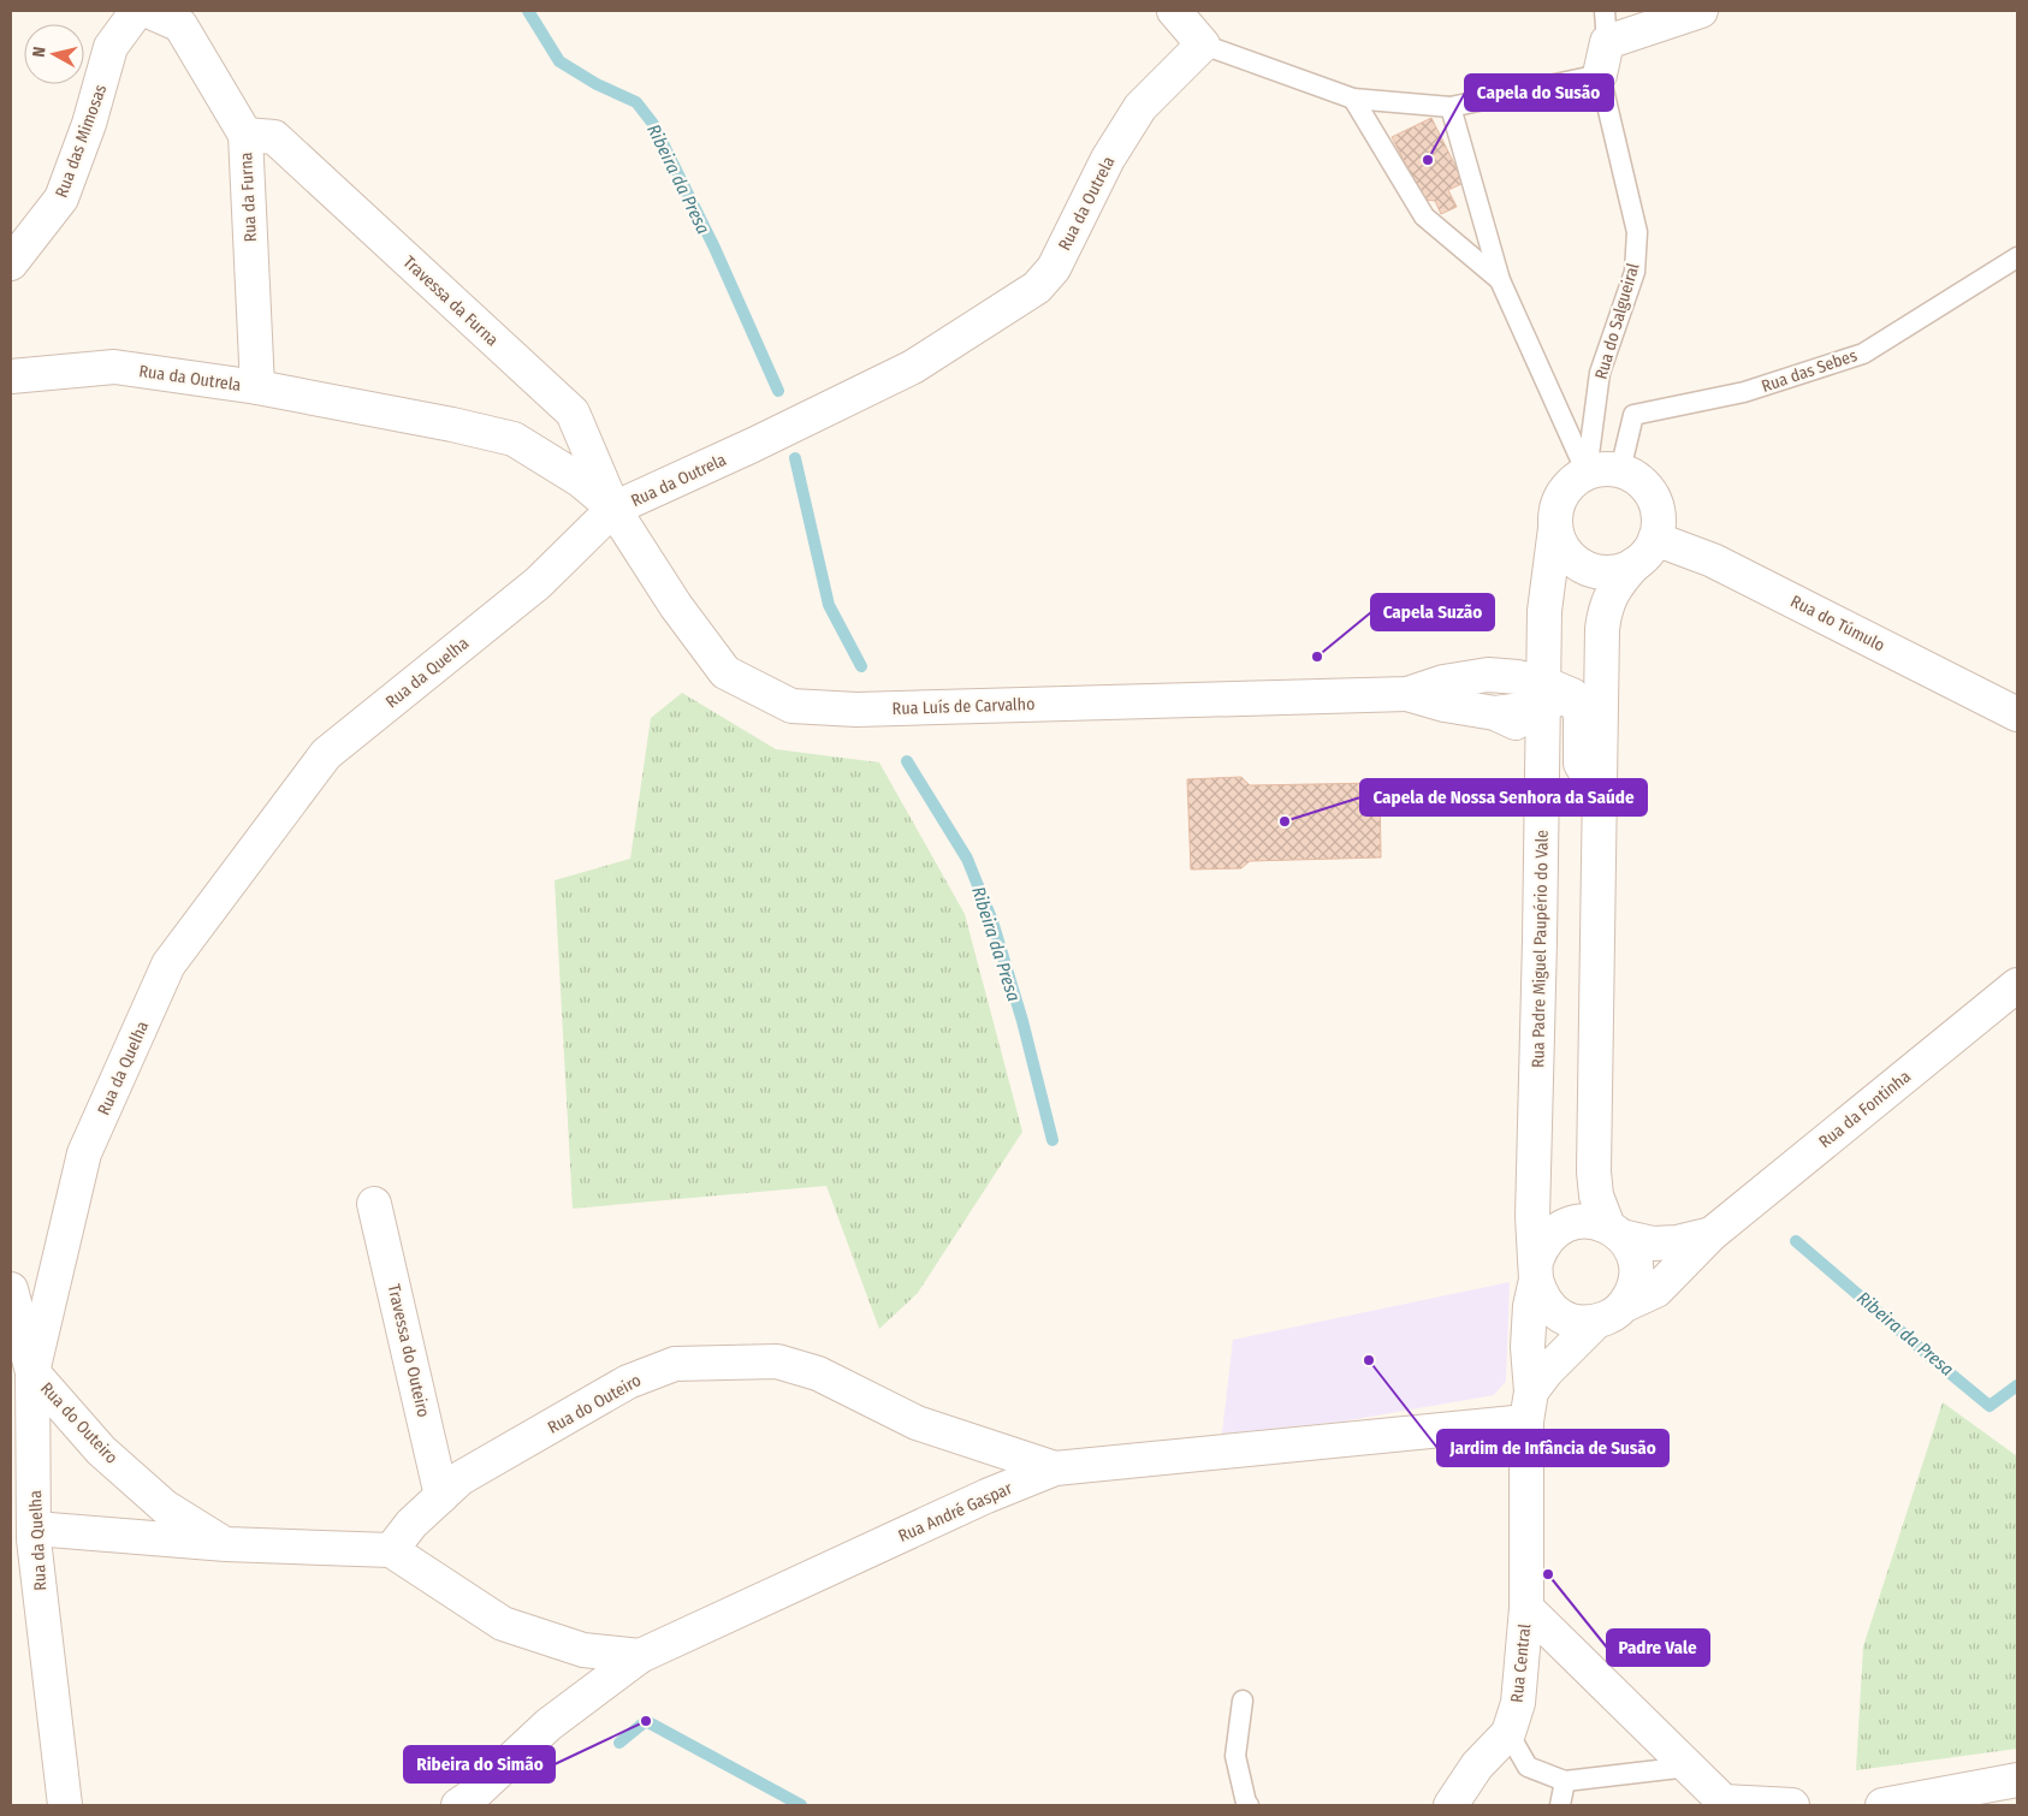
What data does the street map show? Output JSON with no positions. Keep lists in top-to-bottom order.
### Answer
{
  "streets": {
    "street": [
      "Rua das Mimosas",
      "Rua da Furna",
      "Rua da Outrela",
      "Travessa da Furna",
      "Rua do Túmulo",
      "Rua da Quelha",
      "Rua Luís de Carvalho",
      "Rua Padre Miguel Paupério do Vale",
      "Rua da Fontinha",
      "Travessa do Outeiro",
      "Rua do Outeiro",
      "Rua André Gaspar",
      "Rua Central"
    ],
    "lane": ["Rua do Salgueiral", "Rua das Sebes"]
  },
  "crossings": [
    ["Rua da Furna", "Rua da Outrela"],
    ["Rua da Furna", "Travessa da Furna"],
    ["Rua da Outrela", "Travessa da Furna"],
    ["Rua da Outrela", "Rua da Quelha"],
    ["Rua da Outrela", "Rua Luís de Carvalho"],
    ["Travessa da Furna", "Rua da Quelha"],
    ["Travessa da Furna", "Rua Luís de Carvalho"],
    ["Rua do Salgueiral", "Rua das Sebes"],
    ["Rua do Salgueiral", "Rua do Túmulo"],
    ["Rua do Salgueiral", "Rua Padre Miguel Paupério do Vale"],
    ["Rua das Sebes", "Rua do Túmulo"],
    ["Rua das Sebes", "Rua Padre Miguel Paupério do Vale"],
    ["Rua do Túmulo", "Rua Padre Miguel Paupério do Vale"],
    ["Rua da Quelha", "Rua Luís de Carvalho"],
    ["Rua da Quelha", "Rua do Outeiro"],
    ["Rua Luís de Carvalho", "Rua Padre Miguel Paupério do Vale"],
    ["Rua Padre Miguel Paupério do Vale", "Rua da Fontinha"],
    ["Rua Padre Miguel Paupério do Vale", "Rua André Gaspar"],
    ["Rua Padre Miguel Paupério do Vale", "Rua Central"],
    ["Travessa do Outeiro", "Rua do Outeiro"],
    ["Rua do Outeiro", "Rua André Gaspar"]
  ],
  "water": ["Ribeira da Presa"],
  "places": [
    "Capela do Susão",
    "Capela Suzão",
    "Capela de Nossa Senhora da Saúde",
    "Jardim de Infância de Susão",
    "Padre Vale",
    "Ribeira do Simão"
  ],
  "north": "left"
}
